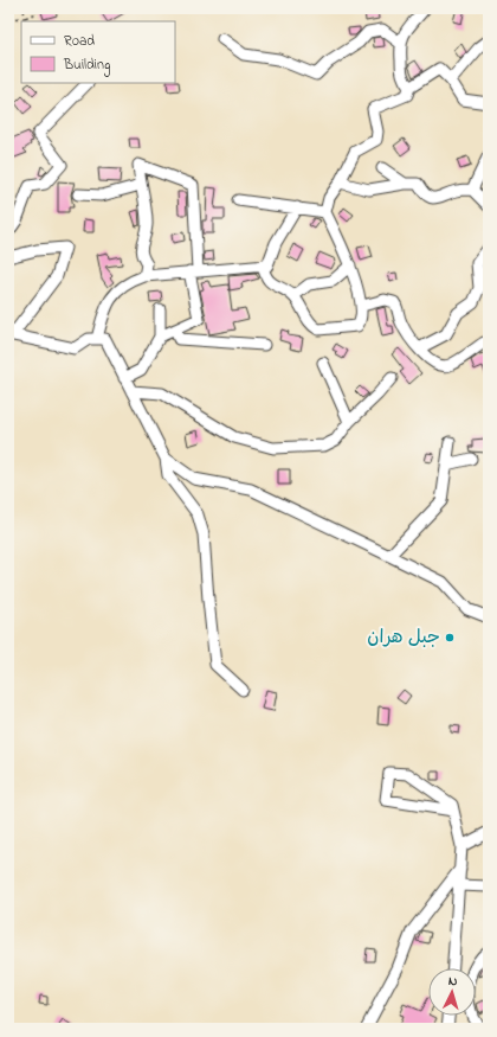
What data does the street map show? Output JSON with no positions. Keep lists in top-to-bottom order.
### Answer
{
  "places": ["جبل هران"],
  "legend": ["Road", "Building"],
  "north": "top"
}
